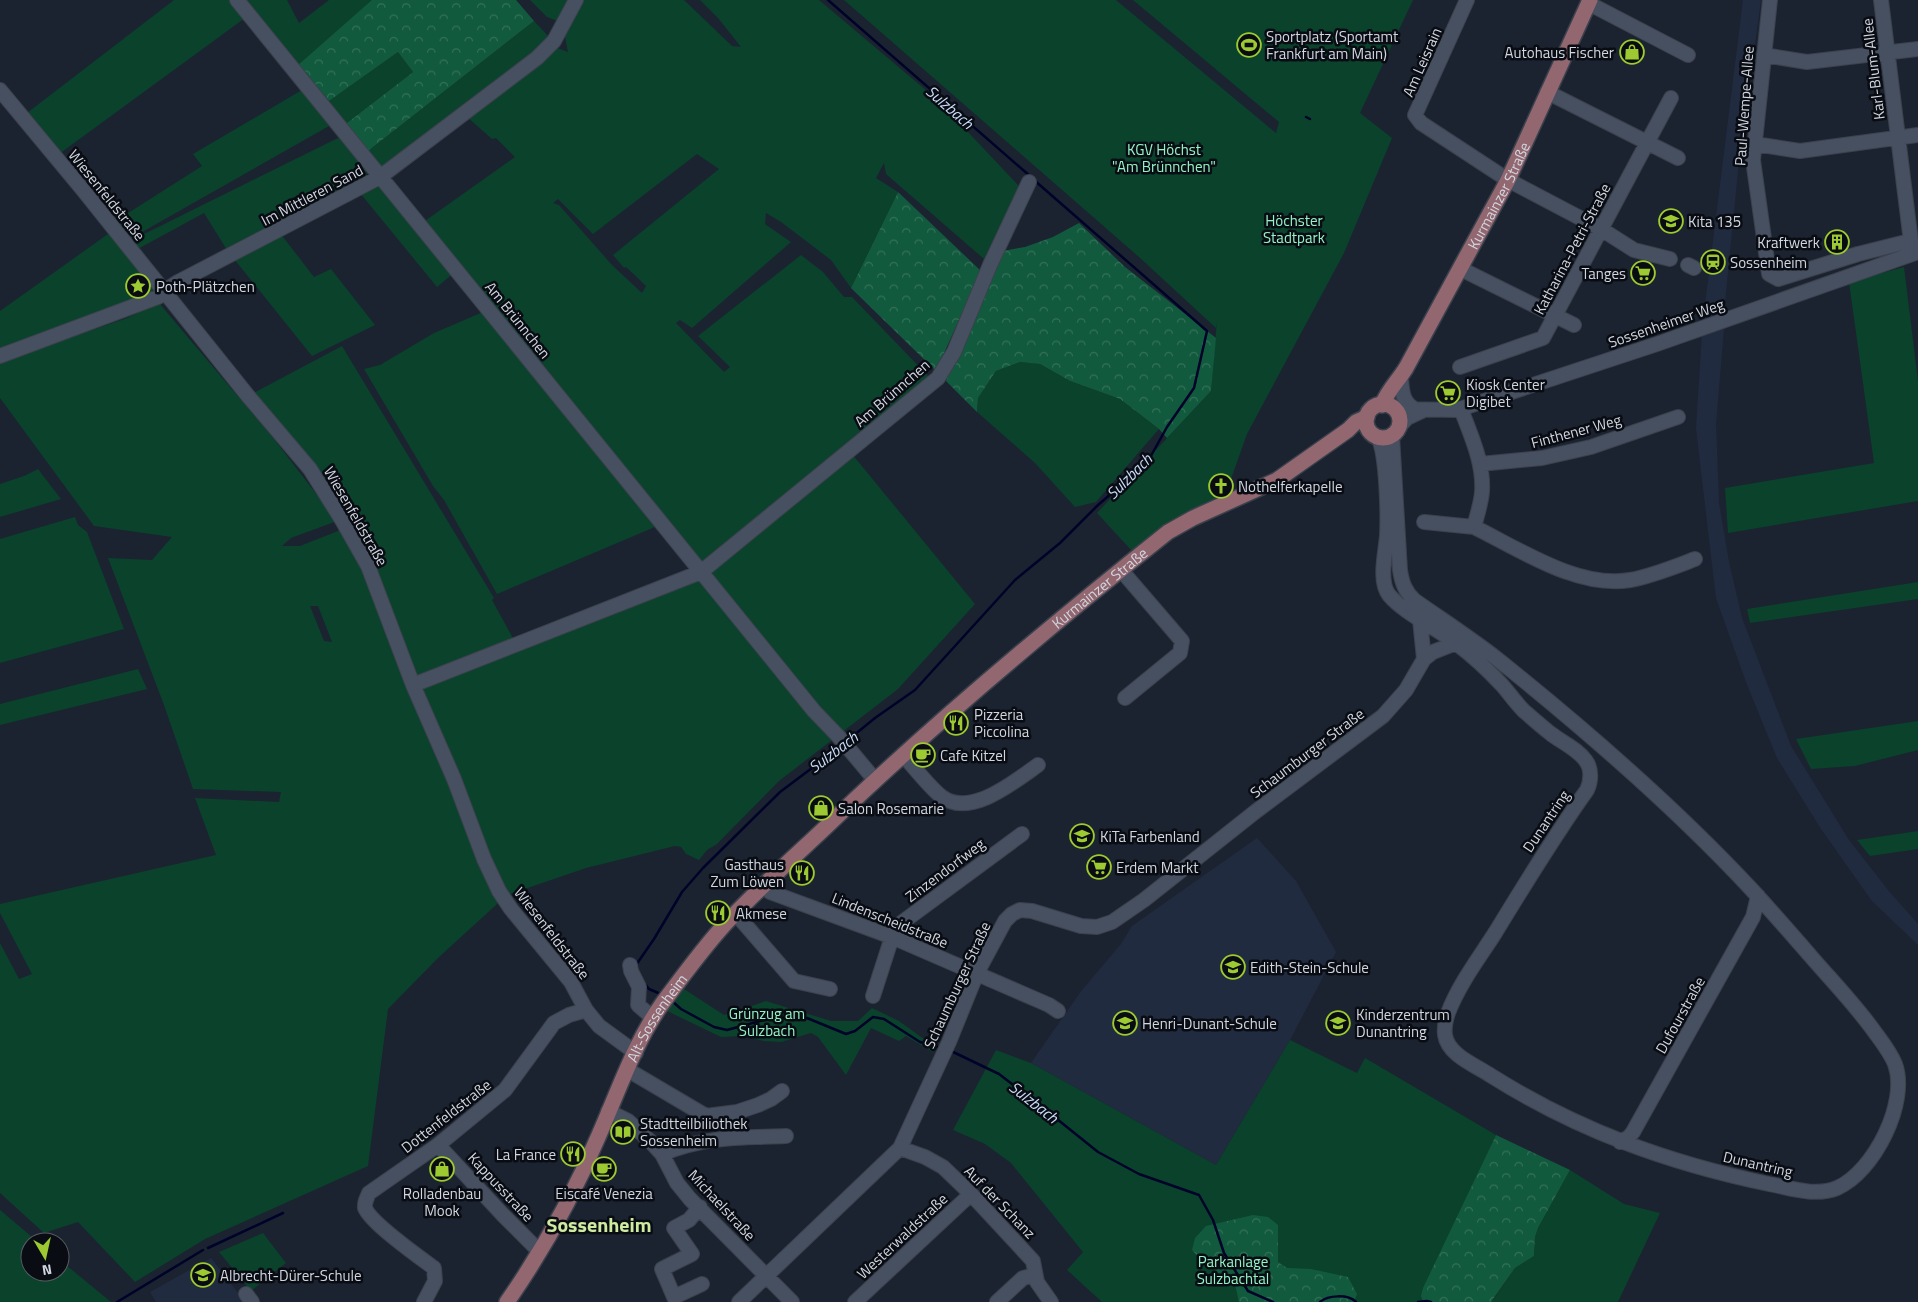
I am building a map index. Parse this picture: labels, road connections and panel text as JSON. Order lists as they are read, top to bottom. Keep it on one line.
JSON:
{"streets":{"main road":["Kurmainzer Straße","Alt-Sossenheim"],"street":["Am Leisrain","Karl-Blum-Allee","Paul-Wempe-Allee","Wiesenfeldstraße","Im Mittleren Sand","Katharina-Petri-Straße","Am Brünnchen","Sossenheimer Weg","Finthener Weg","Schaumburger Straße","Dunantring","Zinzendorfweg","Lindenscheidstraße","Dufourstraße","Dottenfeldstraße","Kappusstraße","Auf der Schanz","Michaelstraße","Westerwaldstraße"]},"crossings":[["Am Leisrain","Kurmainzer Straße"],["Karl-Blum-Allee","Sossenheimer Weg"],["Wiesenfeldstraße","Im Mittleren Sand"],["Wiesenfeldstraße","Am Brünnchen"],["Wiesenfeldstraße","Alt-Sossenheim"],["Wiesenfeldstraße","Dottenfeldstraße"],["Im Mittleren Sand","Am Brünnchen"],["Kurmainzer Straße","Am Brünnchen"],["Kurmainzer Straße","Sossenheimer Weg"],["Kurmainzer Straße","Dunantring"],["Kurmainzer Straße","Alt-Sossenheim"],["Am Brünnchen","Alt-Sossenheim"],["Schaumburger Straße","Lindenscheidstraße"],["Schaumburger Straße","Auf der Schanz"],["Schaumburger Straße","Michaelstraße"],["Dunantring","Dufourstraße"],["Zinzendorfweg","Lindenscheidstraße"],["Lindenscheidstraße","Alt-Sossenheim"],["Alt-Sossenheim","Kappusstraße"],["Alt-Sossenheim","Michaelstraße"],["Dottenfeldstraße","Kappusstraße"],["Auf der Schanz","Westerwaldstraße"]],"districts":["Sossenheim"],"water":["Sulzbach"],"parks":["KGV Höchst \"Am Brünnchen\"","Höchster Stadtpark","Grünzug am Sulzbach","Parkanlage Sulzbachtal"],"places":{"sports":["Sportplatz (Sportamt Frankfurt am Main)"],"shop":["Autohaus Fischer","Salon Rosemarie","Rolladenbau Mook"],"school or university":["Kita 135","KiTa Farbenland","Edith-Stein-Schule","Henri-Dunant-Schule","Kinderzentrum Dunantring","Albrecht-Dürer-Schule"],"building":["Kraftwerk"],"station":["Sossenheim"],"supermarket":["Tanges","Kiosk Center Digibet","Erdem Markt"],"place":["Poth-Plätzchen"],"church":["Nothelferkapelle"],"restaurant":["Pizzeria Piccolina","Gasthaus Zum Löwen","Akmese","La France"],"cafe":["Cafe Kitzel","Eiscafé Venezia"],"library":["Stadtteilbiliothek Sossenheim"]},"north":"bottom"}
